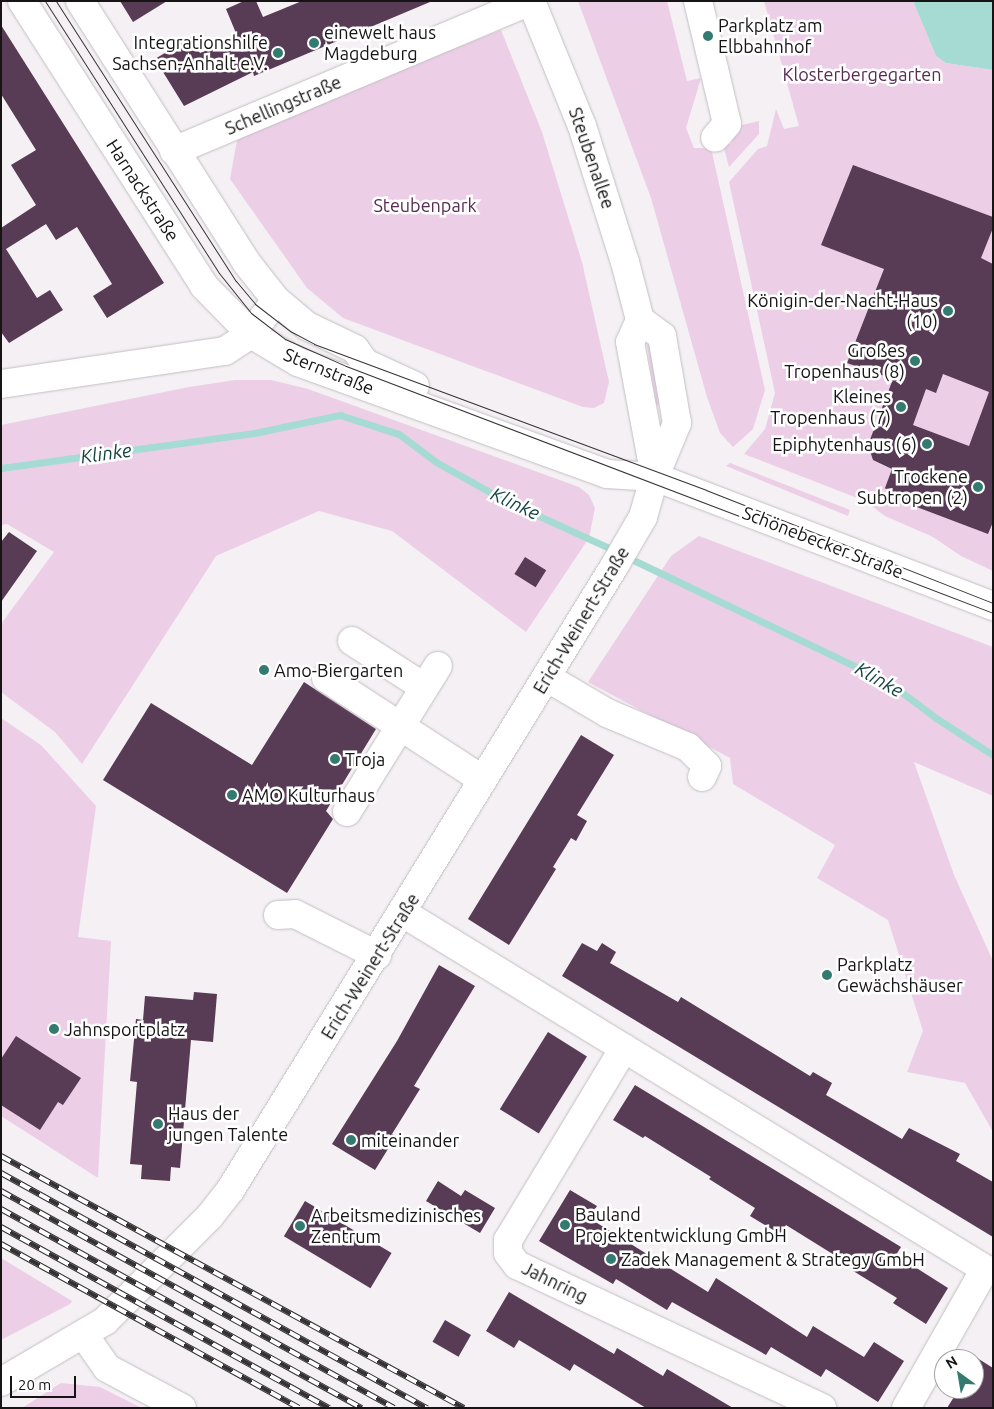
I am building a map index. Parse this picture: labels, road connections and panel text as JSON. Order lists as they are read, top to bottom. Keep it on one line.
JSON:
{"streets":{"street":["Schellingstraße","Steubenallee","Harnackstraße","Sternstraße","Schönebecker Straße","Erich-Weinert-Straße","Jahnring"]},"crossings":[["Schellingstraße","Steubenallee"],["Harnackstraße","Sternstraße"],["Sternstraße","Schönebecker Straße"],["Sternstraße","Erich-Weinert-Straße"],["Schönebecker Straße","Erich-Weinert-Straße"]],"water":["Klinke"],"parks":["Klosterbergegarten","Steubenpark"],"places":["Parkplatz am Elbbahnhof","einewelt haus Magdeburg","Integrationshilfe Sachsen-Anhalt e.V.","Königin-der-Nacht-Haus (10)","Großes Tropenhaus (8)","Kleines Tropenhaus (7)","Epiphytenhaus (6)","Trockene Subtropen (2)","Amo-Biergarten","Troja","AMO Kulturhaus","Parkplatz Gewächshäuser","Jahnsportplatz","Haus der jungen Talente","miteinander","Bauland Projektentwicklung GmbH","Arbeitsmedizinisches Zentrum","Zadek Management & Strategy GmbH"],"scale_bar":"20 m","north":"top left"}
